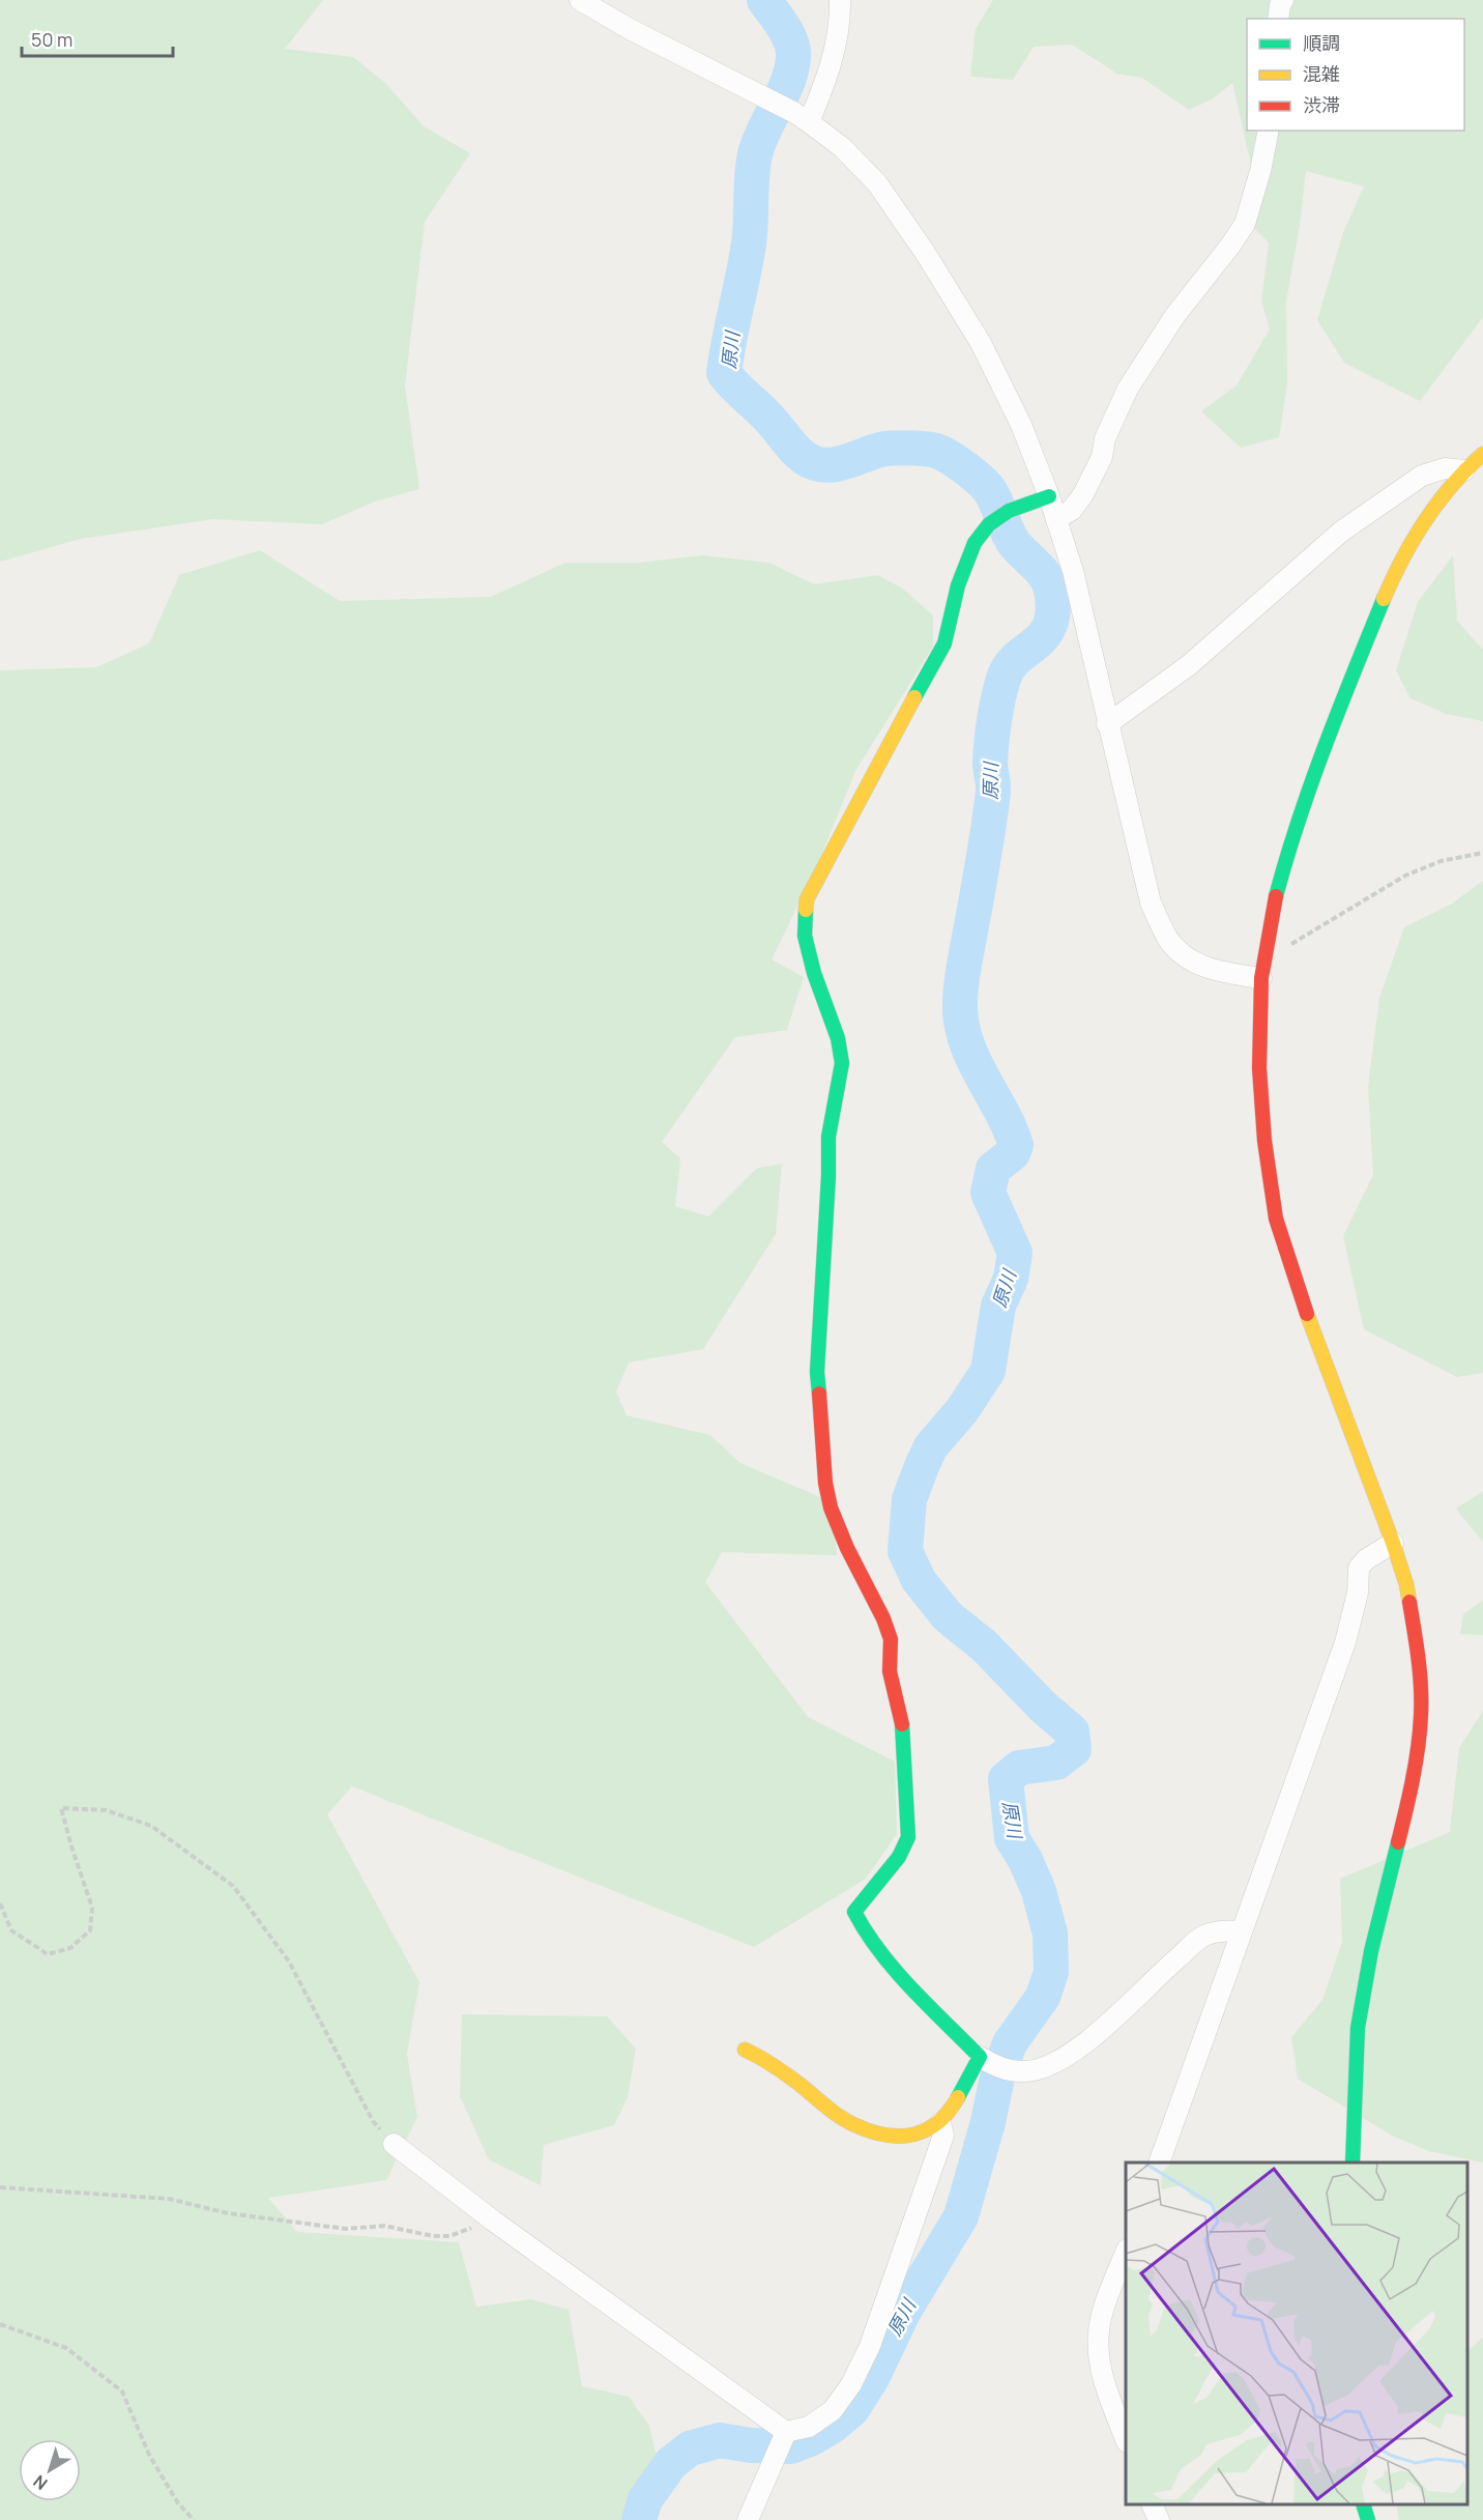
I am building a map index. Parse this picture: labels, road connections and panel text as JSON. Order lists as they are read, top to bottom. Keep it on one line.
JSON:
{"water":["原川"],"legend":["順調","混雑","渋滞"],"scale_bar":"50 m","north":"bottom left"}
